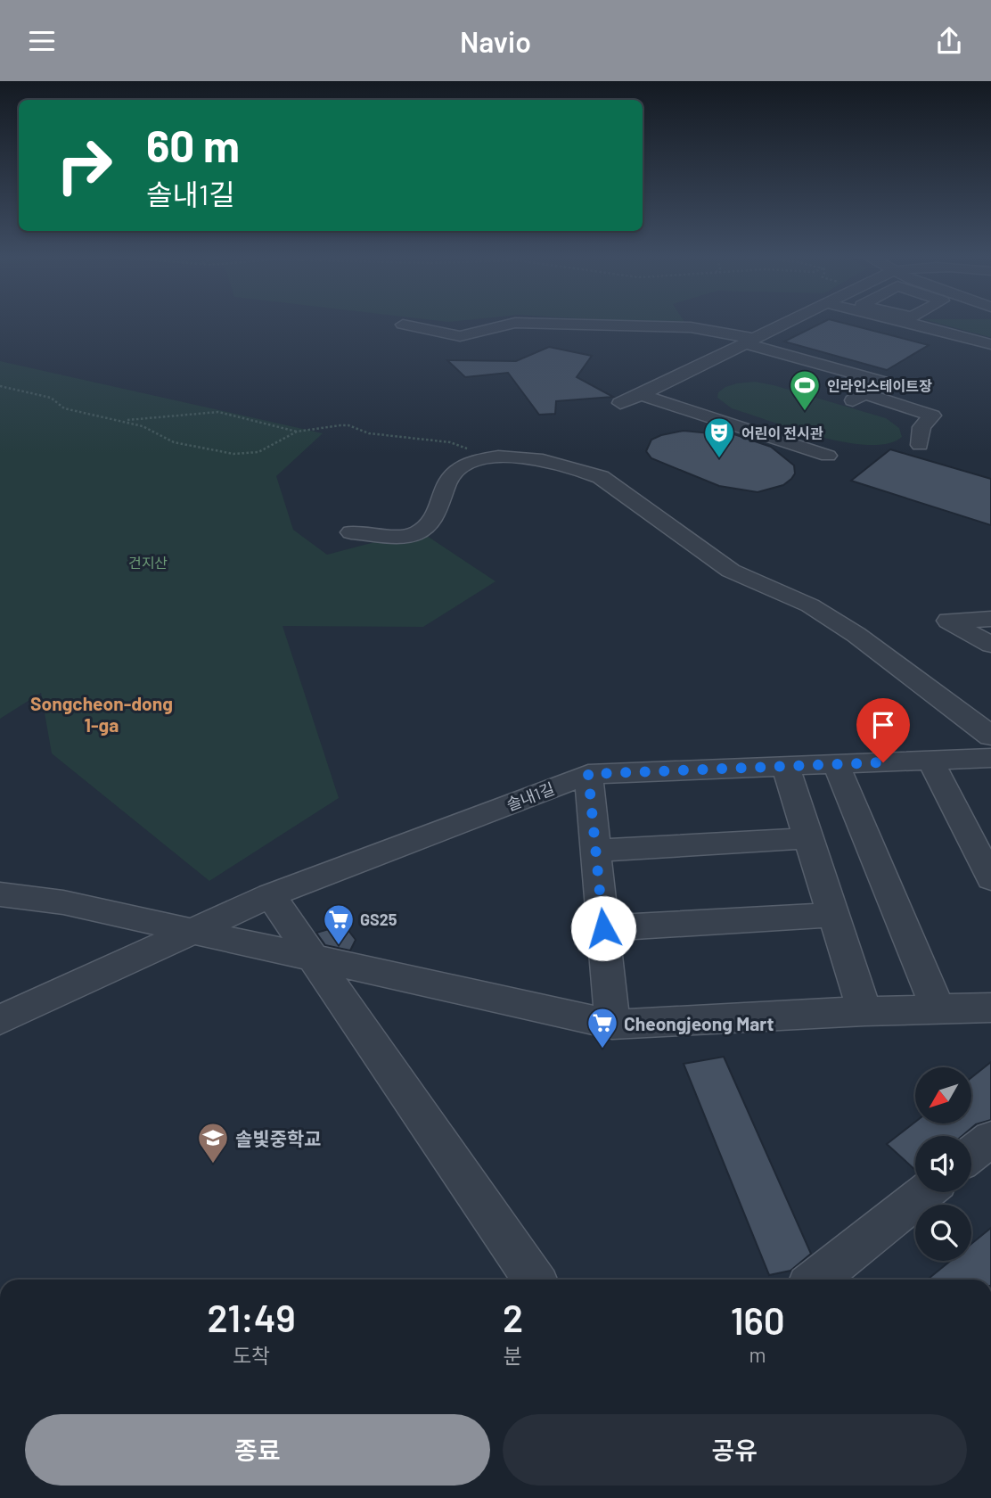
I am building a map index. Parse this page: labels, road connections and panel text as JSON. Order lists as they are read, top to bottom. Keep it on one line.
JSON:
{"streets":{"street":["솔내1길"]},"districts":["Songcheon-dong 1-ga"],"parks":["건지산"],"places":{"sports":["인라인스테이트장"],"theatre":["어린이 전시관"],"supermarket":["GS25","Cheongjeong Mart"],"school or university":["솔빛중학교"]},"north":"bottom left","page":{"header":"Navio","turn":["60 m","솔내1길"],"eta":["21:49","도착","2","분","160","m"],"buttons":["종료","공유"]}}
